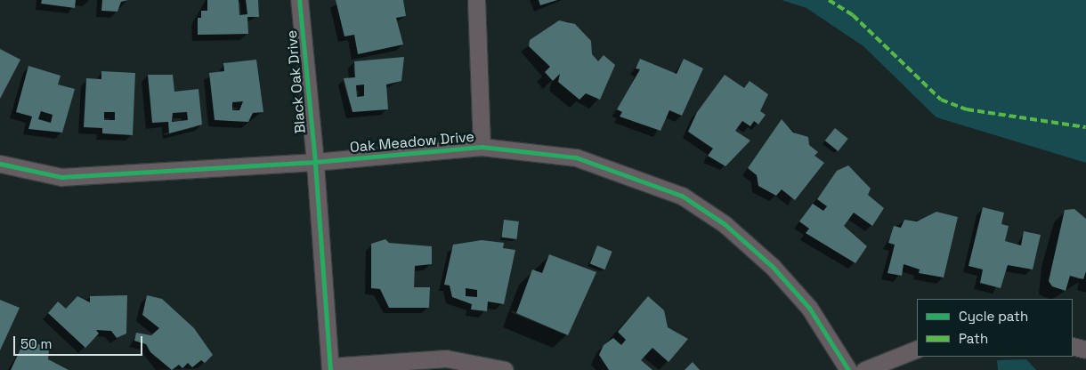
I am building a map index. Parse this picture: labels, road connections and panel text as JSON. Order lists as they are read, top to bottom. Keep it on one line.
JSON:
{"streets":{"street":["Black Oak Drive","Oak Meadow Drive"]},"crossings":[["Black Oak Drive","Oak Meadow Drive"]],"legend":["Cycle path","Path"],"scale_bar":"50 m"}
